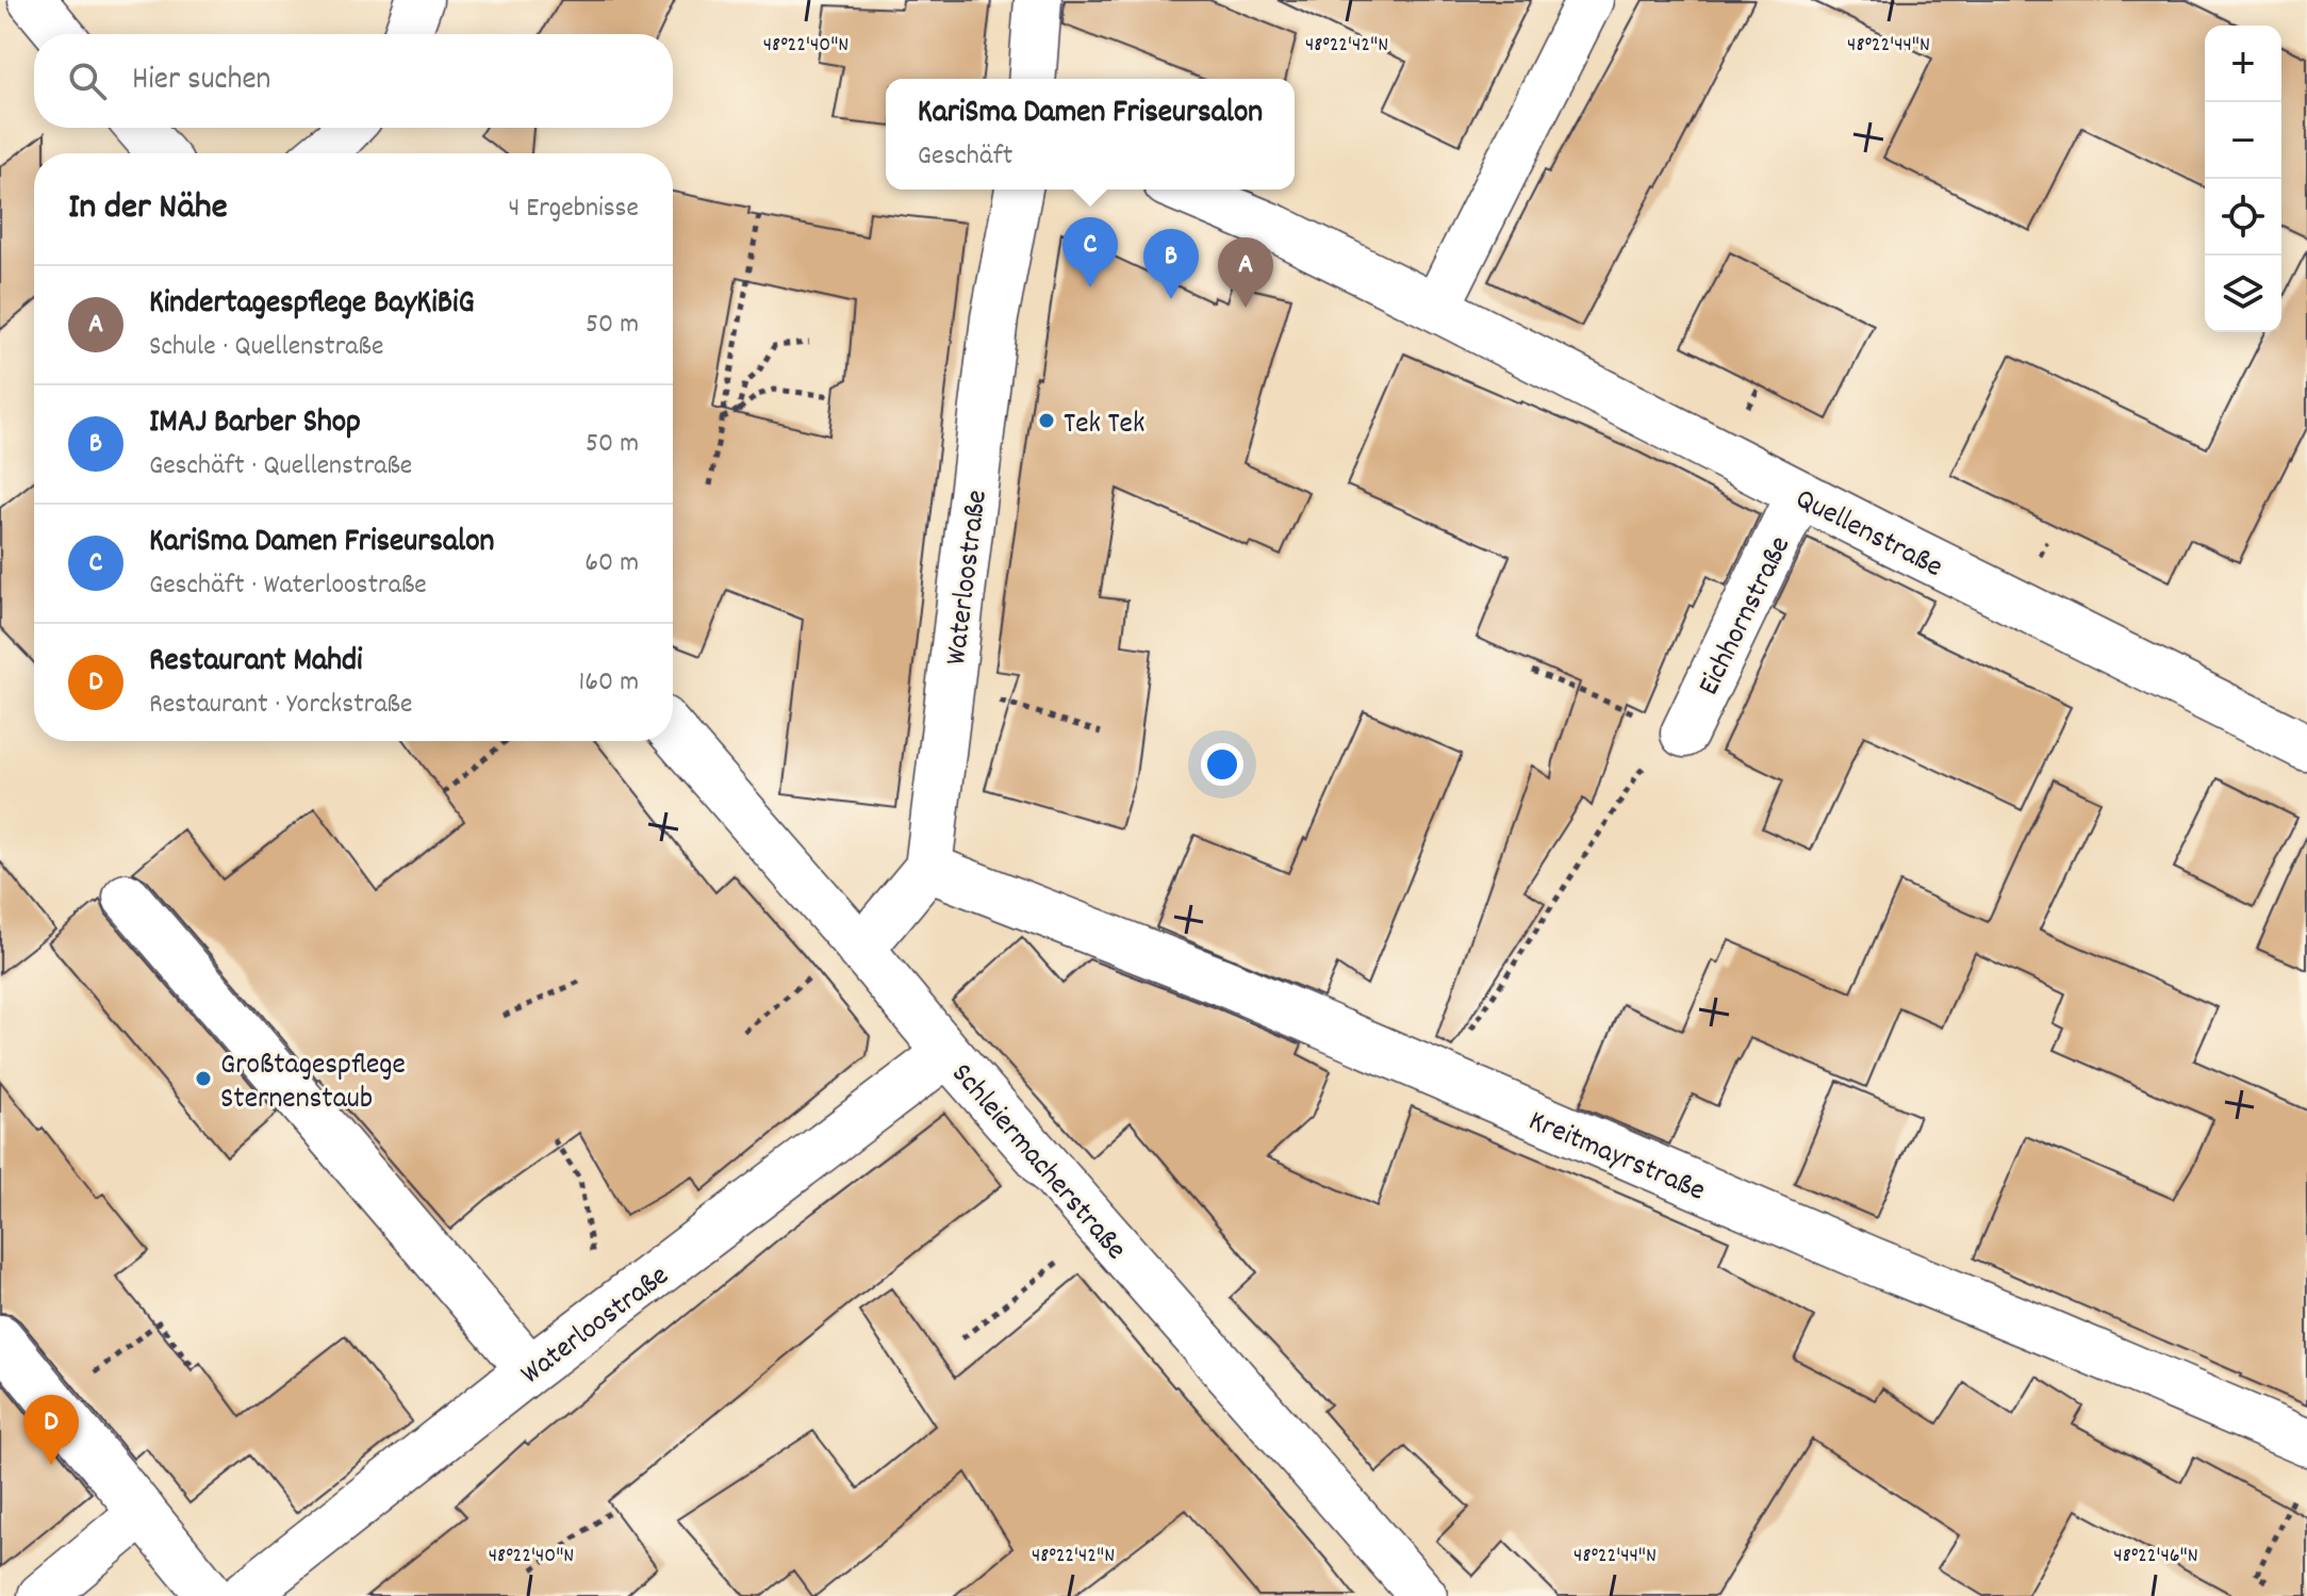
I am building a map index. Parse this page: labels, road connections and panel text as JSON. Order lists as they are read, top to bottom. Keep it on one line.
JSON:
{"streets":{"street":["Quellenstraße","Waterloostraße","Eichhornstraße","Kreitmayrstraße","Schleiermacherstraße"]},"crossings":[["Quellenstraße","Eichhornstraße"],["Waterloostraße","Kreitmayrstraße"],["Waterloostraße","Schleiermacherstraße"]],"places":["Tek Tek","Großtagespflege Sternenstaub"],"page":{"map_buttons":["+","−"],"search":"Hier suchen","popup":["KariSma Damen Friseursalon","Geschäft"],"heading":["In der Nähe","4 Ergebnisse"],"pins":["C","B","A","D"],"list":[{"mark":"A","name":"Kindertagespflege BayKiBiG","note":"Schule · Quellenstraße","value":"50 m"},{"mark":"B","name":"IMAJ Barber Shop","note":"Geschäft · Quellenstraße","value":"50 m"},{"mark":"C","name":"KariSma Damen Friseursalon","note":"Geschäft · Waterloostraße","value":"60 m"},{"mark":"D","name":"Restaurant Mahdi","note":"Restaurant · Yorckstraße","value":"160 m"}]},"coordinates":["48°22'40\"N","48°22'42\"N","48°22'44\"N","48°22'46\"N"]}
